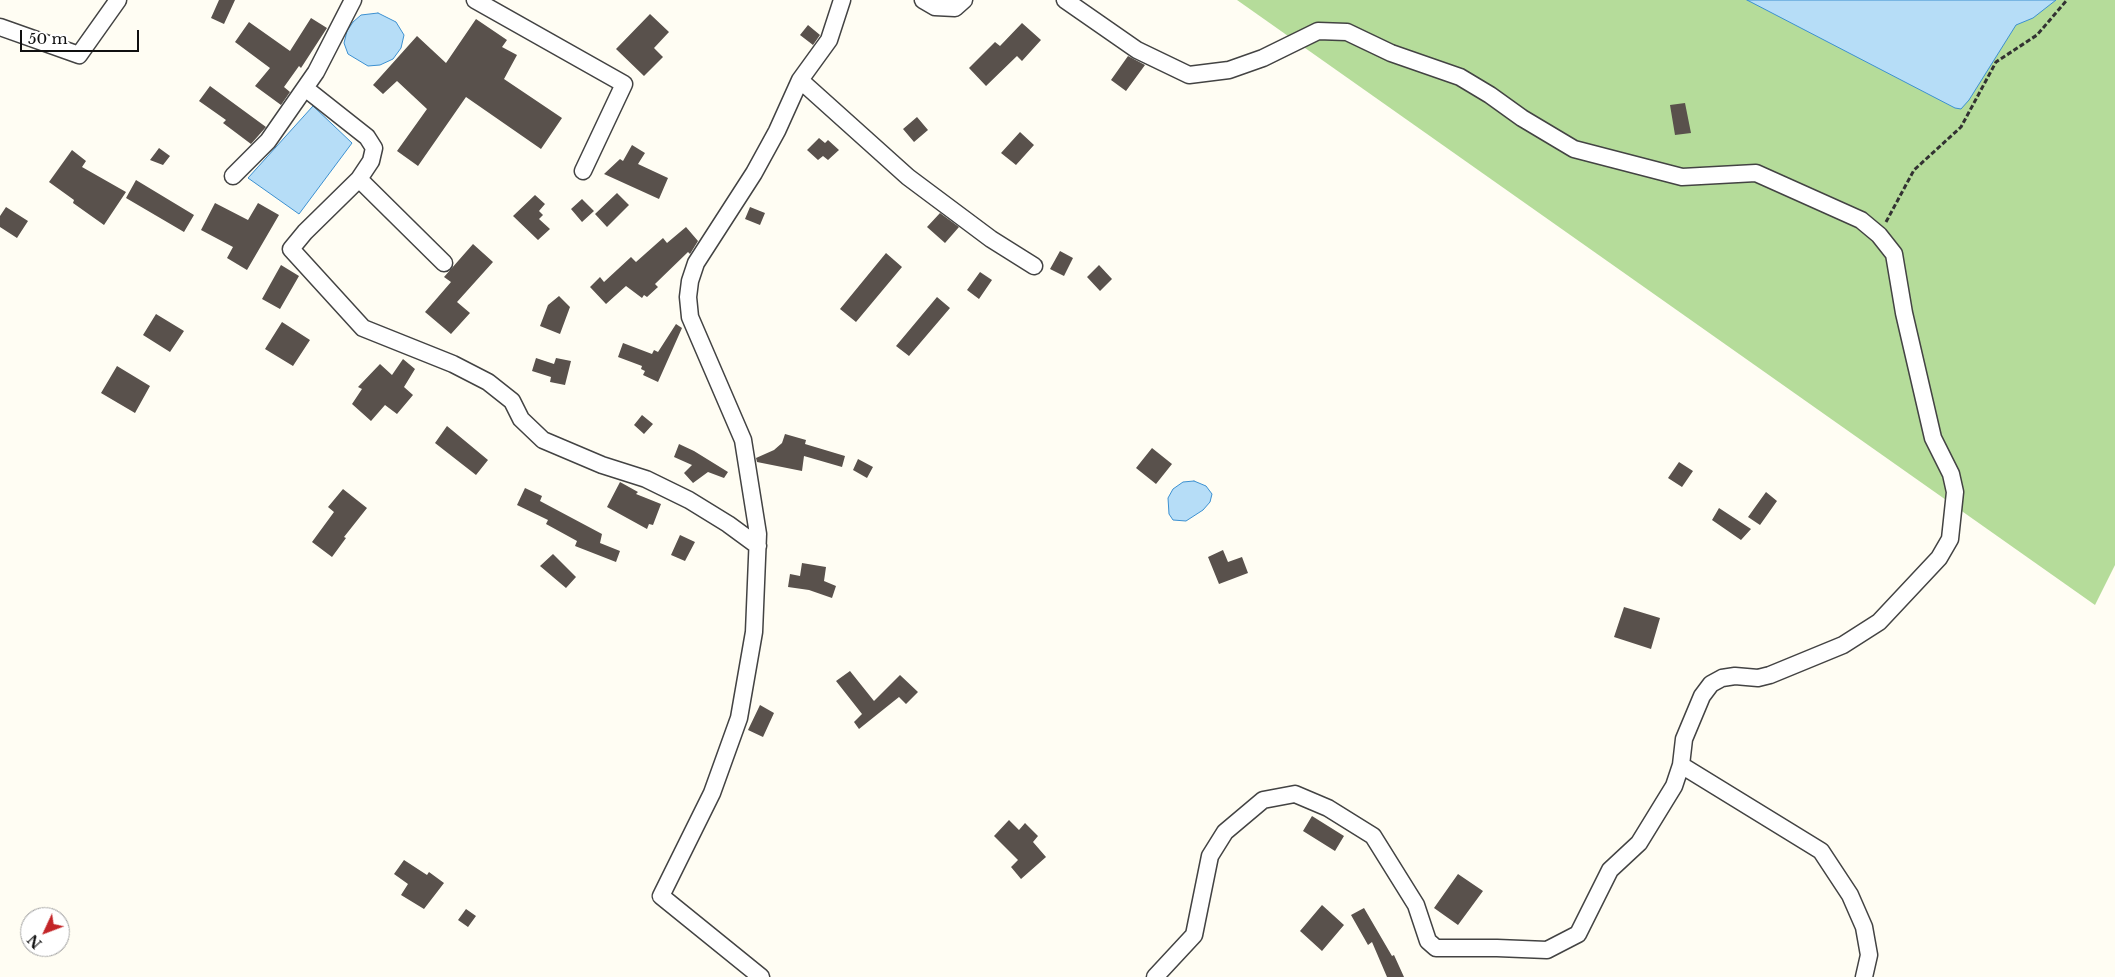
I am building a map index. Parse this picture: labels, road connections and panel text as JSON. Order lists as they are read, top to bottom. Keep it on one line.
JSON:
{"scale_bar":"50 m","north":"bottom left"}
